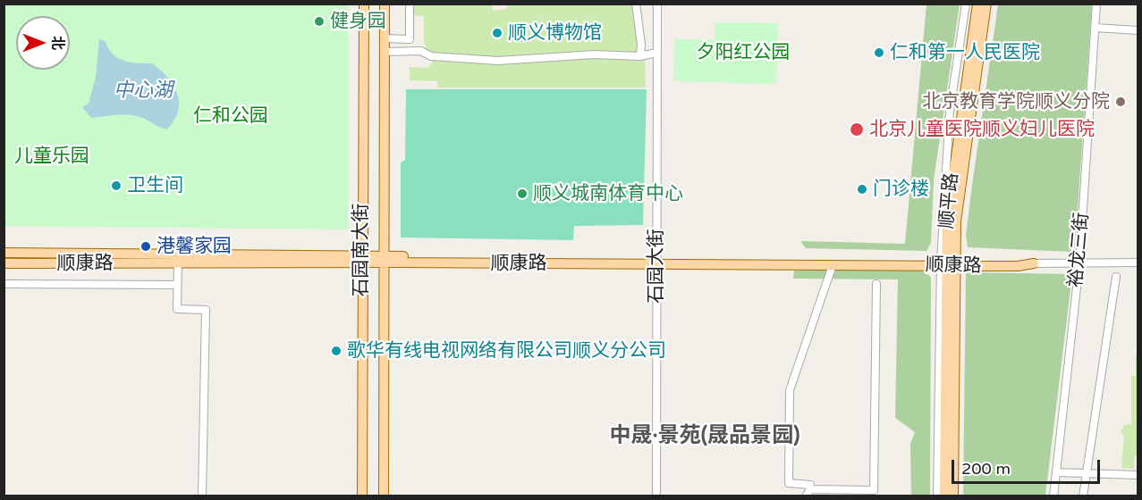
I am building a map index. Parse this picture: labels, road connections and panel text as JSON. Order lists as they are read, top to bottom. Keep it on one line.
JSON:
{"streets":{"main road":["顺平路","石园南大街","顺康路"],"street":["裕龙三街","石园大街"]},"crossings":[["顺平路","顺康路"],["石园南大街","顺康路"],["裕龙三街","顺康路"],["顺康路","石园大街"]],"districts":["中晟·景苑(晟品景园)"],"water":["中心湖"],"parks":["夕阳红公园","仁和公园","儿童乐园"],"places":["健身园","顺义博物馆","仁和第一人民医院","北京教育学院顺义分院","北京儿童医院顺义妇儿医院","卫生间","门诊楼","顺义城南体育中心","港馨家园","歌华有线电视网络有限公司顺义分公司"],"scale_bar":"200 m","north":"right"}
